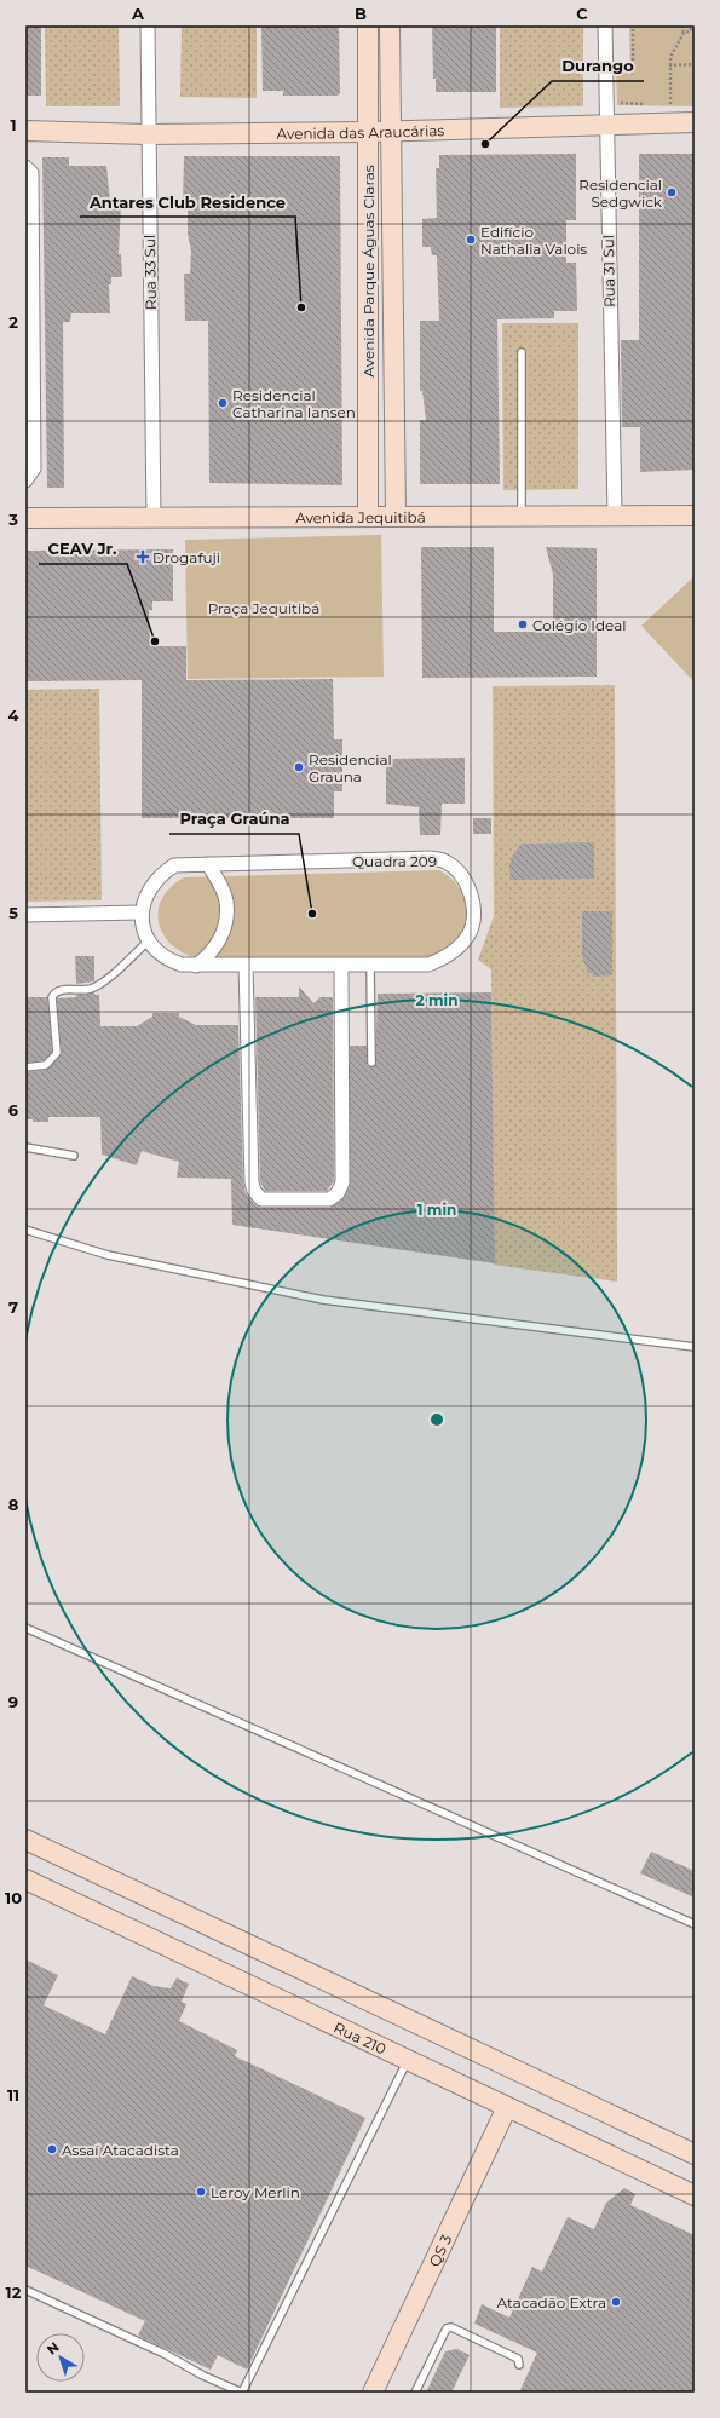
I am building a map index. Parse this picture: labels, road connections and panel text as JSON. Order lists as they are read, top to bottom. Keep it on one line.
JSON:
{"streets":{"main road":["Avenida das Araucárias","Avenida Parque Águas Claras","Avenida Jequitibá","Rua 210","QS 3"],"street":["Rua 31 Sul","Rua 33 Sul","Quadra 209"]},"crossings":[["Avenida das Araucárias","Avenida Parque Águas Claras"],["Avenida das Araucárias","Rua 31 Sul"],["Avenida das Araucárias","Rua 33 Sul"],["Avenida Parque Águas Claras","Avenida Jequitibá"],["Rua 31 Sul","Avenida Jequitibá"],["Rua 33 Sul","Avenida Jequitibá"],["Rua 210","QS 3"]],"parks":["Praça Jequitibá"],"places":{"other":["Durango","Residencial Sedgwick","Edifício Nathalia Valois","Antares Club Residence","Residencial Catharina Iansen","Colégio Ideal","CEAV Jr.","Residencial Grauna","Praça Graúna","Assaí Atacadista","Leroy Merlin","Atacadão Extra"],"health":["Drogafuji"]},"north":"top left","grid":{"columns":["A","B","C"],"rows":["1","2","3","4","5","6","7","8","9","10","11","12"]},"rings":["2 min","1 min"]}
